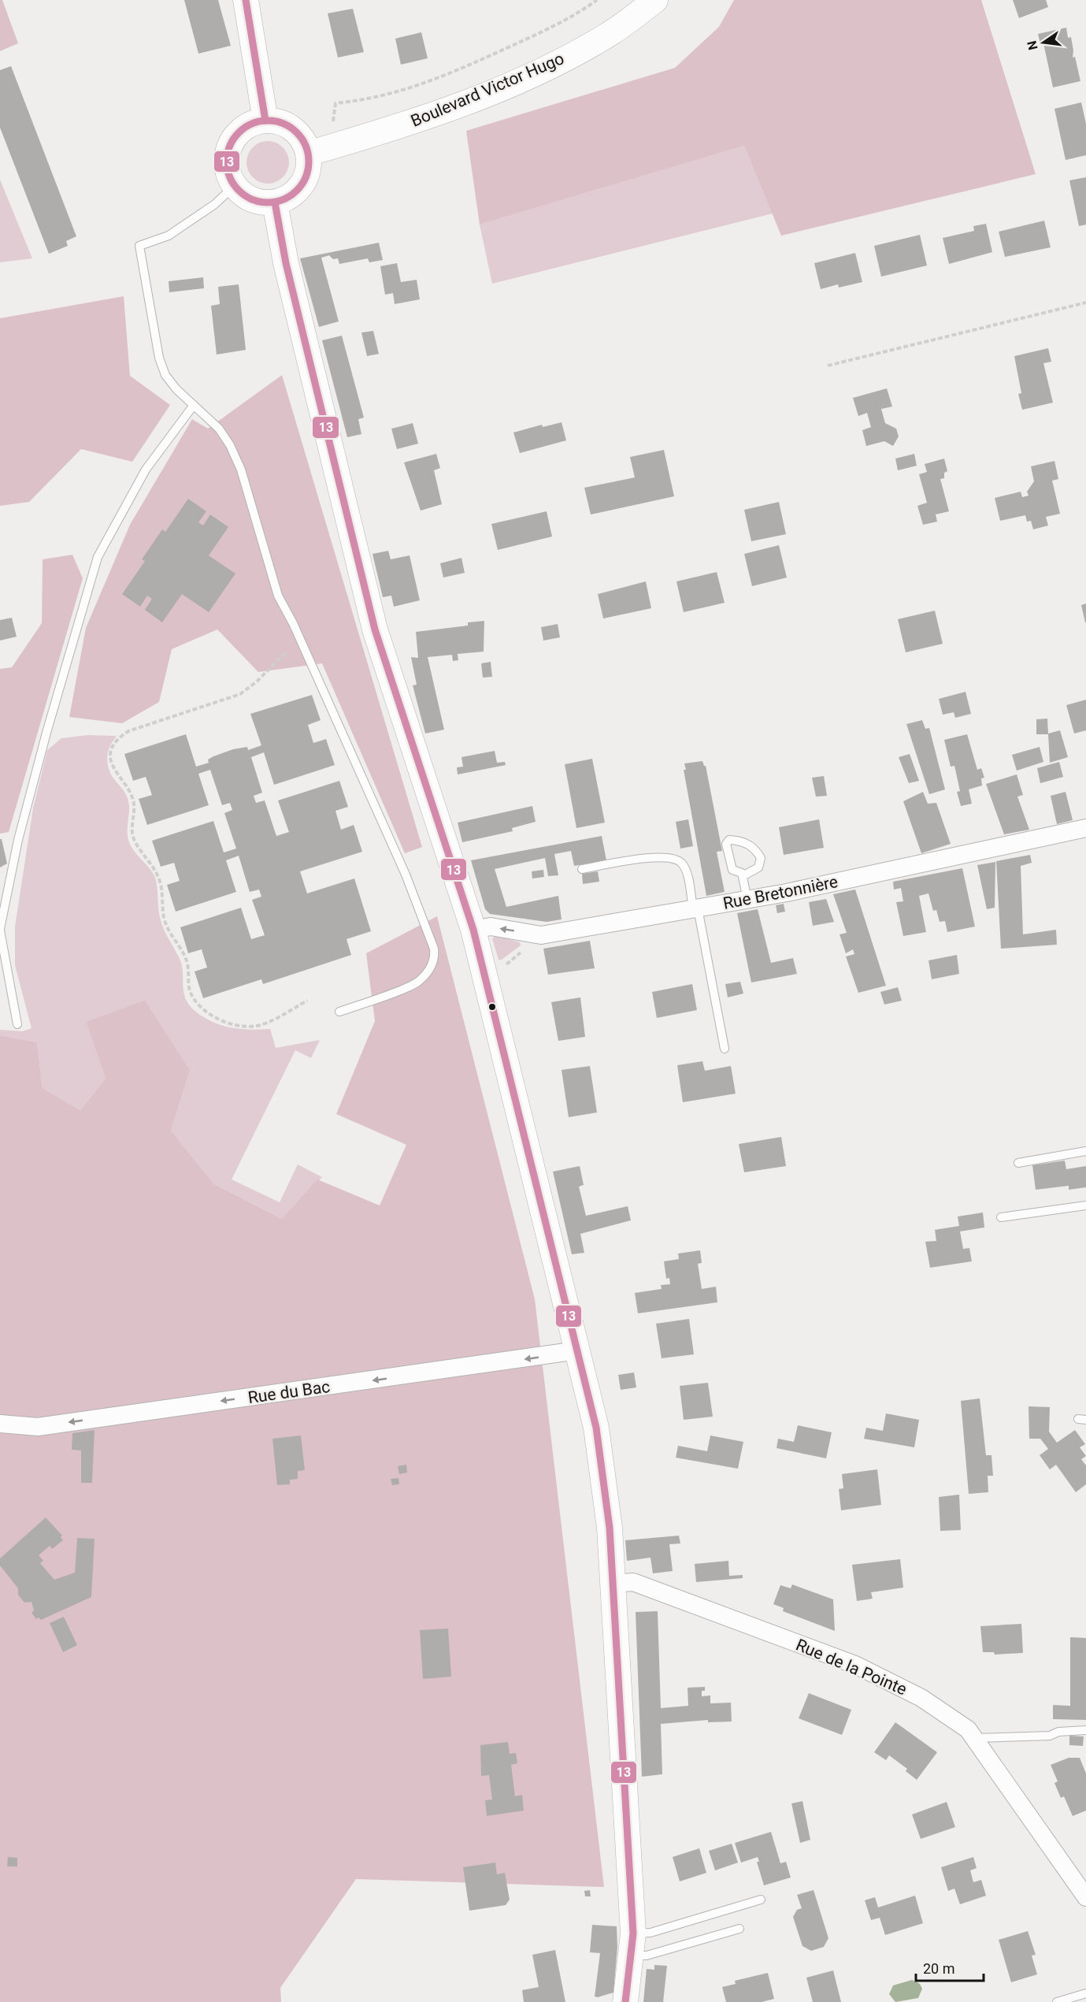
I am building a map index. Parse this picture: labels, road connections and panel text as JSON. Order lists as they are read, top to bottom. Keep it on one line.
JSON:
{"streets":{"main road":["Boulevard Victor Hugo"],"street":["Rue Bretonnière","Rue du Bac","Rue de la Pointe"]},"one_way":["Rue du Bac"],"lines":["transit line 13"],"scale_bar":"20 m","north":"left"}
